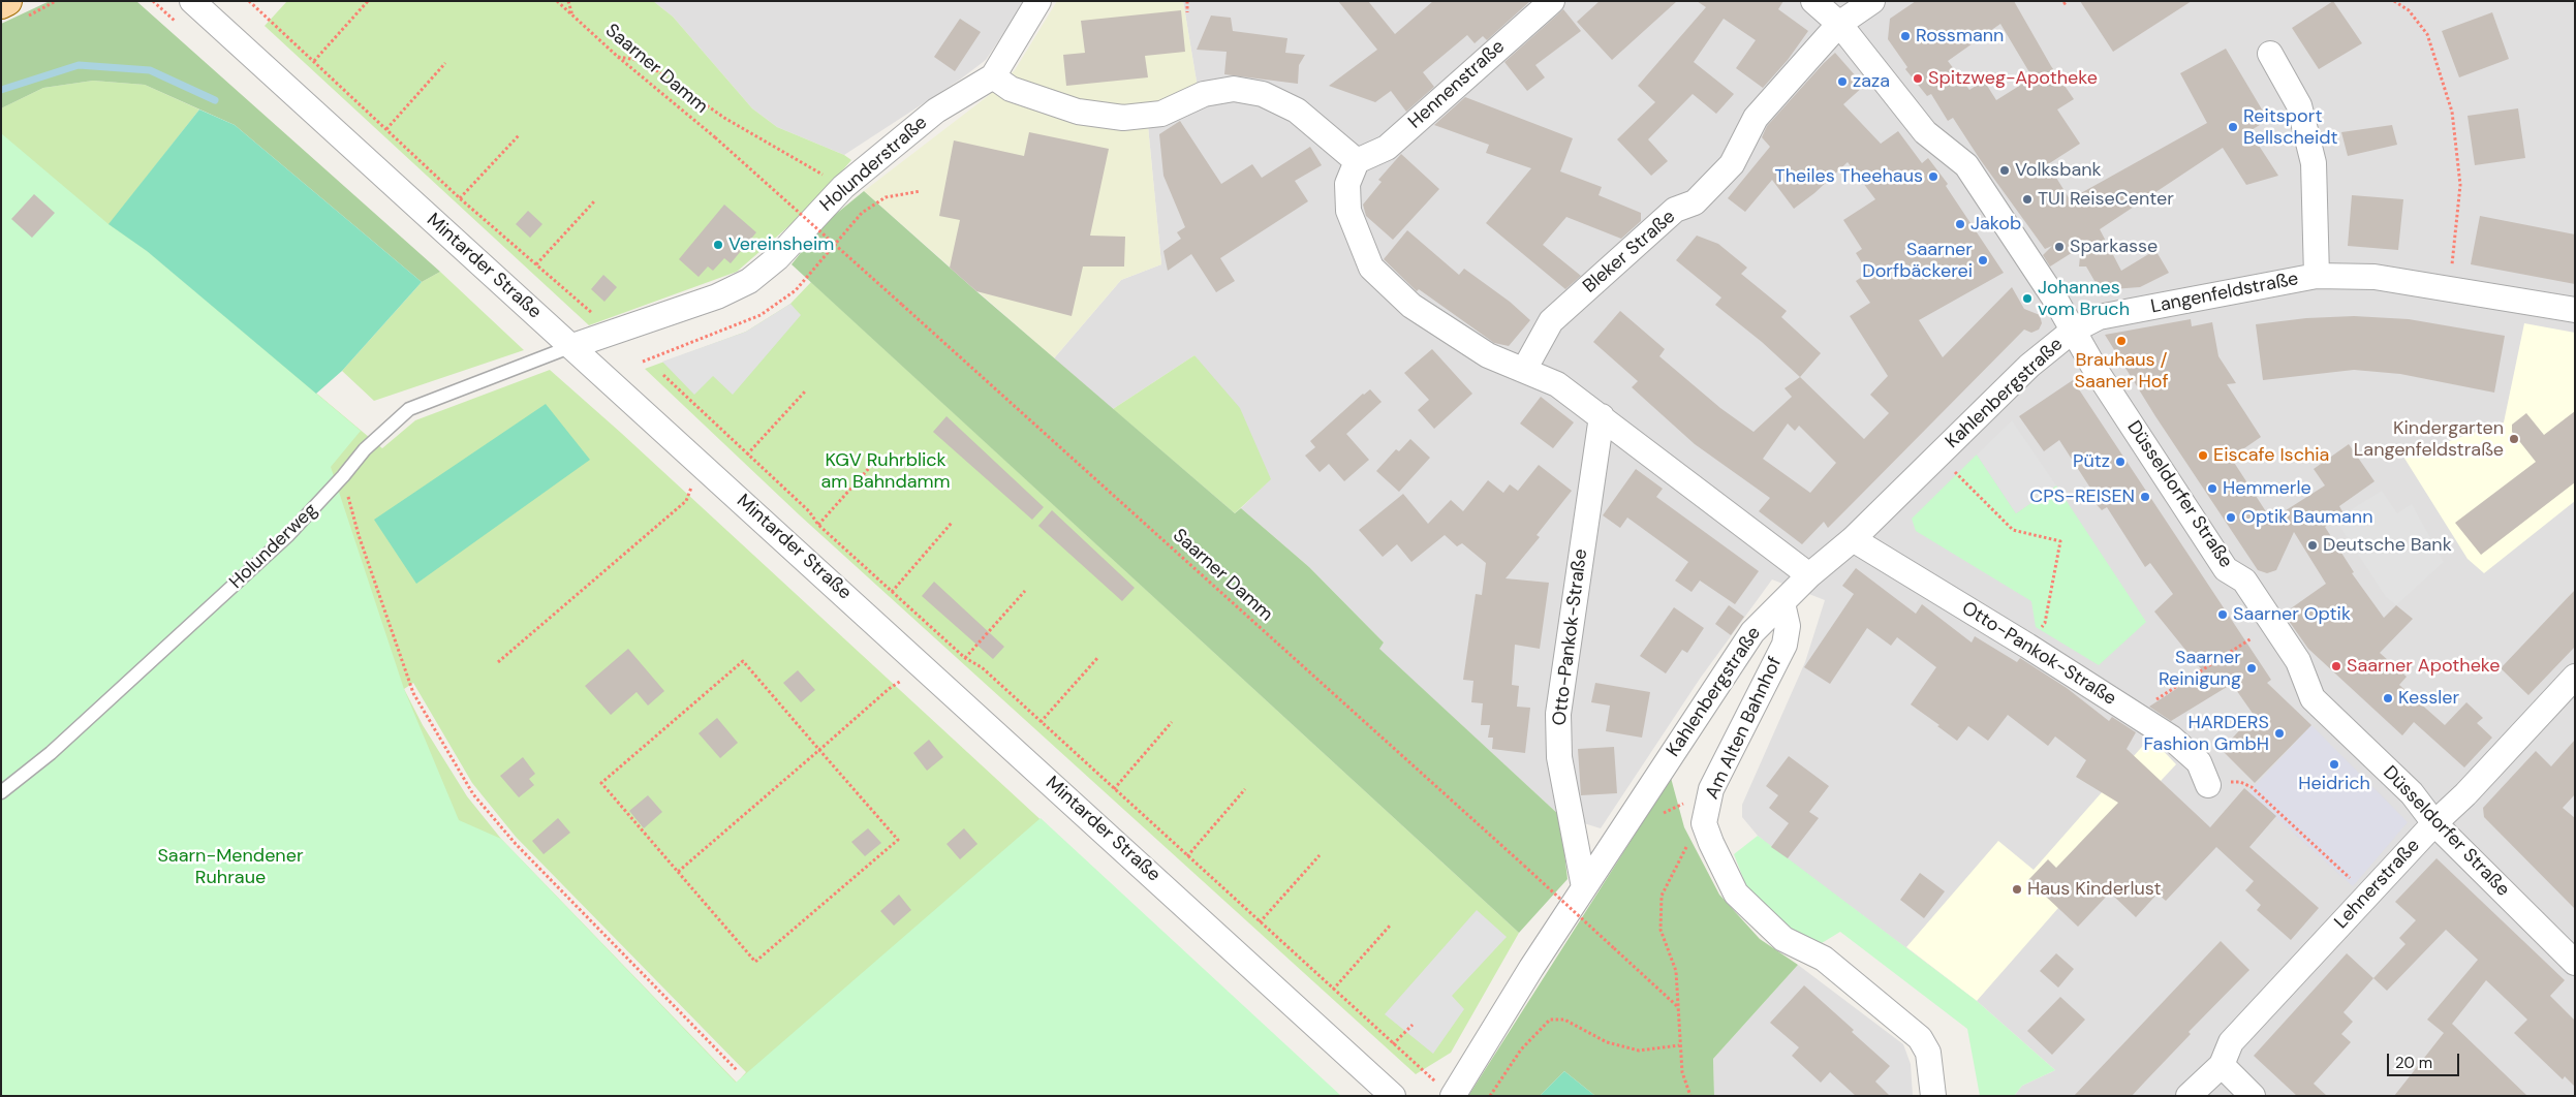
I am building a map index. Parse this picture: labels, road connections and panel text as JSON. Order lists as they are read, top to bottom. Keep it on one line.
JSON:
{"streets":{"street":["Hennenstraße","Holunderstraße","Bleker Straße","Mintarder Straße","Langenfeldstraße","Kahlenbergstraße","Düsseldorfer Straße","Otto-Pankok-Straße","Am Alten Bahnhof","Lehnerstraße"],"lane":["Holunderweg"],"path":["Saarner Damm"]},"crossings":[["Holunderstraße","Mintarder Straße"],["Holunderstraße","Holunderweg"],["Bleker Straße","Düsseldorfer Straße"],["Mintarder Straße","Holunderweg"],["Langenfeldstraße","Kahlenbergstraße"],["Langenfeldstraße","Düsseldorfer Straße"],["Kahlenbergstraße","Düsseldorfer Straße"],["Kahlenbergstraße","Otto-Pankok-Straße"],["Kahlenbergstraße","Am Alten Bahnhof"],["Düsseldorfer Straße","Lehnerstraße"]],"parks":["KGV Ruhrblick am Bahndamm","Saarn-Mendener Ruhraue"],"places":["Rossmann","Spitzweg-Apotheke","zaza","Reitsport Bellscheidt","Volksbank","Theiles Theehaus","TUI ReiseCenter","Jakob","Vereinsheim","Sparkasse","Saarner Dorfbäckerei","Johannes vom Bruch","Brauhaus / Saaner Hof","Kindergarten Langenfeldstraße","Eiscafe Ischia","Pütz","Hemmerle","CPS-REISEN","Optik Baumann","Deutsche Bank","Saarner Optik","Saarner Apotheke","Saarner Reinigung","Kessler","HARDERS Fashion GmbH","Heidrich","Haus Kinderlust"],"scale_bar":"20 m"}
